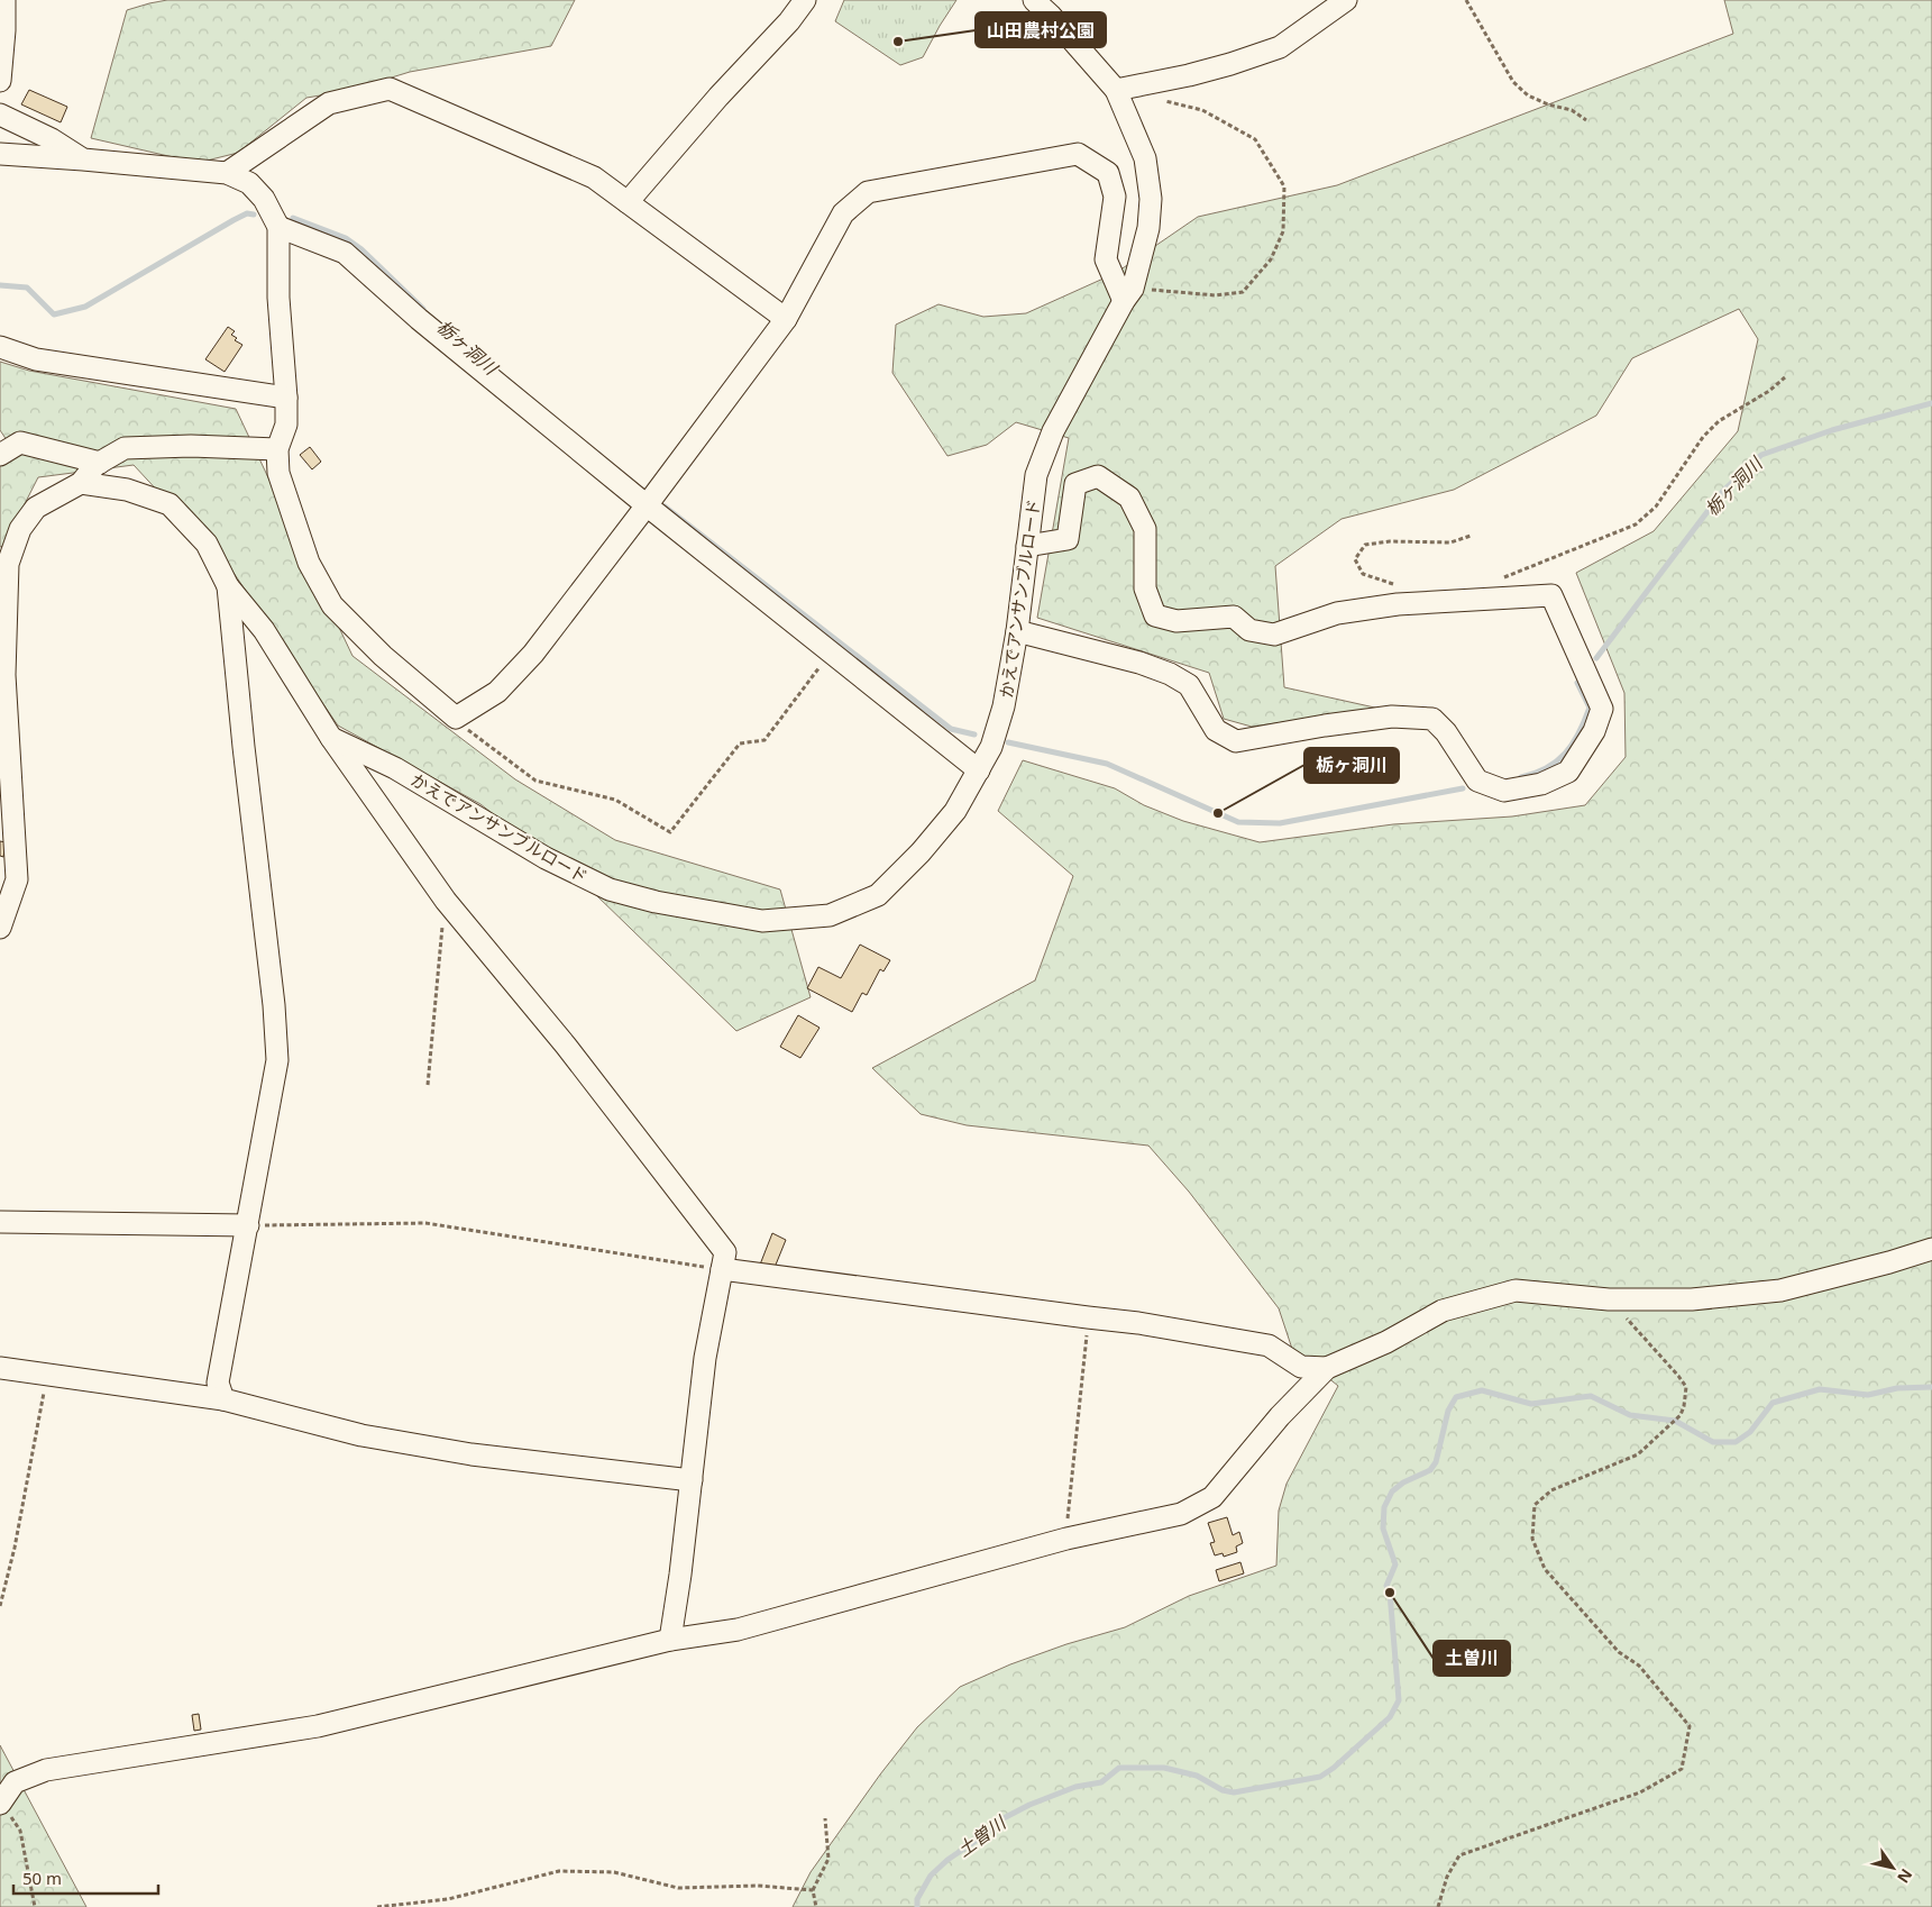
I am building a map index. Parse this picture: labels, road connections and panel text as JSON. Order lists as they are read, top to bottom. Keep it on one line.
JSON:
{"streets":{"street":["かえでアンサンブルロード"]},"water":["栃ヶ洞川","土曽川"],"places":["山田農村公園","栃ヶ洞川","土曽川"],"scale_bar":"50 m","north":"bottom right"}
